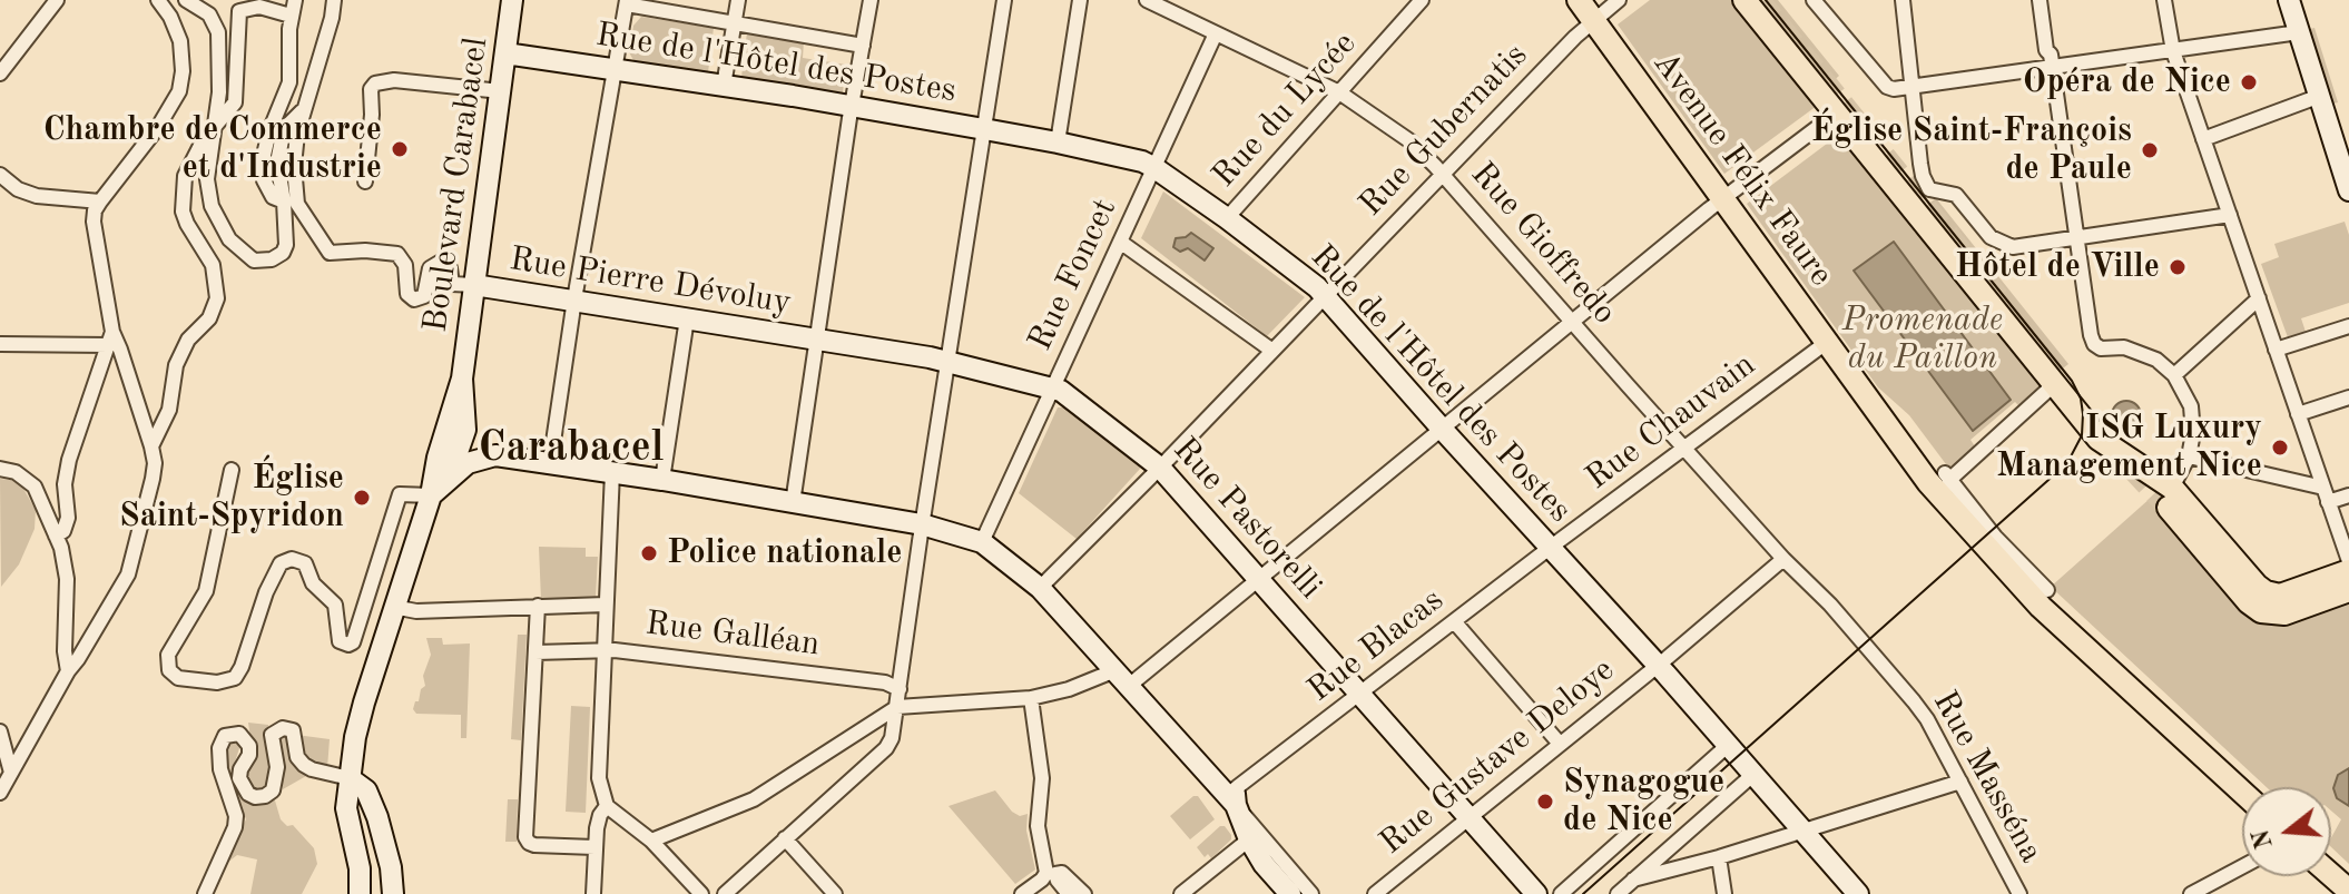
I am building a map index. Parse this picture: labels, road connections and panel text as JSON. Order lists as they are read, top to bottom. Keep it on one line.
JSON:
{"streets":{"main road":["Rue de l'Hôtel des Postes","Avenue Félix Faure","Boulevard Carabacel","Rue Pierre Dévoluy","Rue Pastorelli"],"street":["Rue du Lycée","Rue Gubernatis","Rue Gioffredo","Rue Foncet","Rue Chauvain","Rue Galléan","Rue Blacas","Rue Gustave Deloye","Rue Masséna"]},"crossings":[["Rue de l'Hôtel des Postes","Rue du Lycée"],["Rue de l'Hôtel des Postes","Rue Gubernatis"],["Rue de l'Hôtel des Postes","Boulevard Carabacel"],["Rue de l'Hôtel des Postes","Rue Foncet"],["Rue de l'Hôtel des Postes","Rue Chauvain"],["Rue de l'Hôtel des Postes","Rue Blacas"],["Rue de l'Hôtel des Postes","Rue Gustave Deloye"],["Rue du Lycée","Rue Gioffredo"],["Rue Gubernatis","Avenue Félix Faure"],["Rue Gubernatis","Rue Gioffredo"],["Rue Gubernatis","Rue Pastorelli"],["Avenue Félix Faure","Rue Chauvain"],["Boulevard Carabacel","Rue Pierre Dévoluy"],["Rue Gioffredo","Rue Foncet"],["Rue Gioffredo","Rue Chauvain"],["Rue Gioffredo","Rue Gustave Deloye"],["Rue Gioffredo","Rue Masséna"],["Rue Foncet","Rue Pastorelli"],["Rue Pierre Dévoluy","Rue Pastorelli"],["Rue Chauvain","Rue Blacas"],["Rue Pastorelli","Rue Blacas"],["Rue Pastorelli","Rue Gustave Deloye"]],"districts":["Carabacel"],"parks":["Promenade du Paillon"],"places":["Opéra de Nice","Chambre de Commerce et d'Industrie","Église Saint-François de Paule","Hôtel de Ville","ISG Luxury Management Nice","Église Saint-Spyridon","Police nationale","Synagogue de Nice"],"north":"left"}
